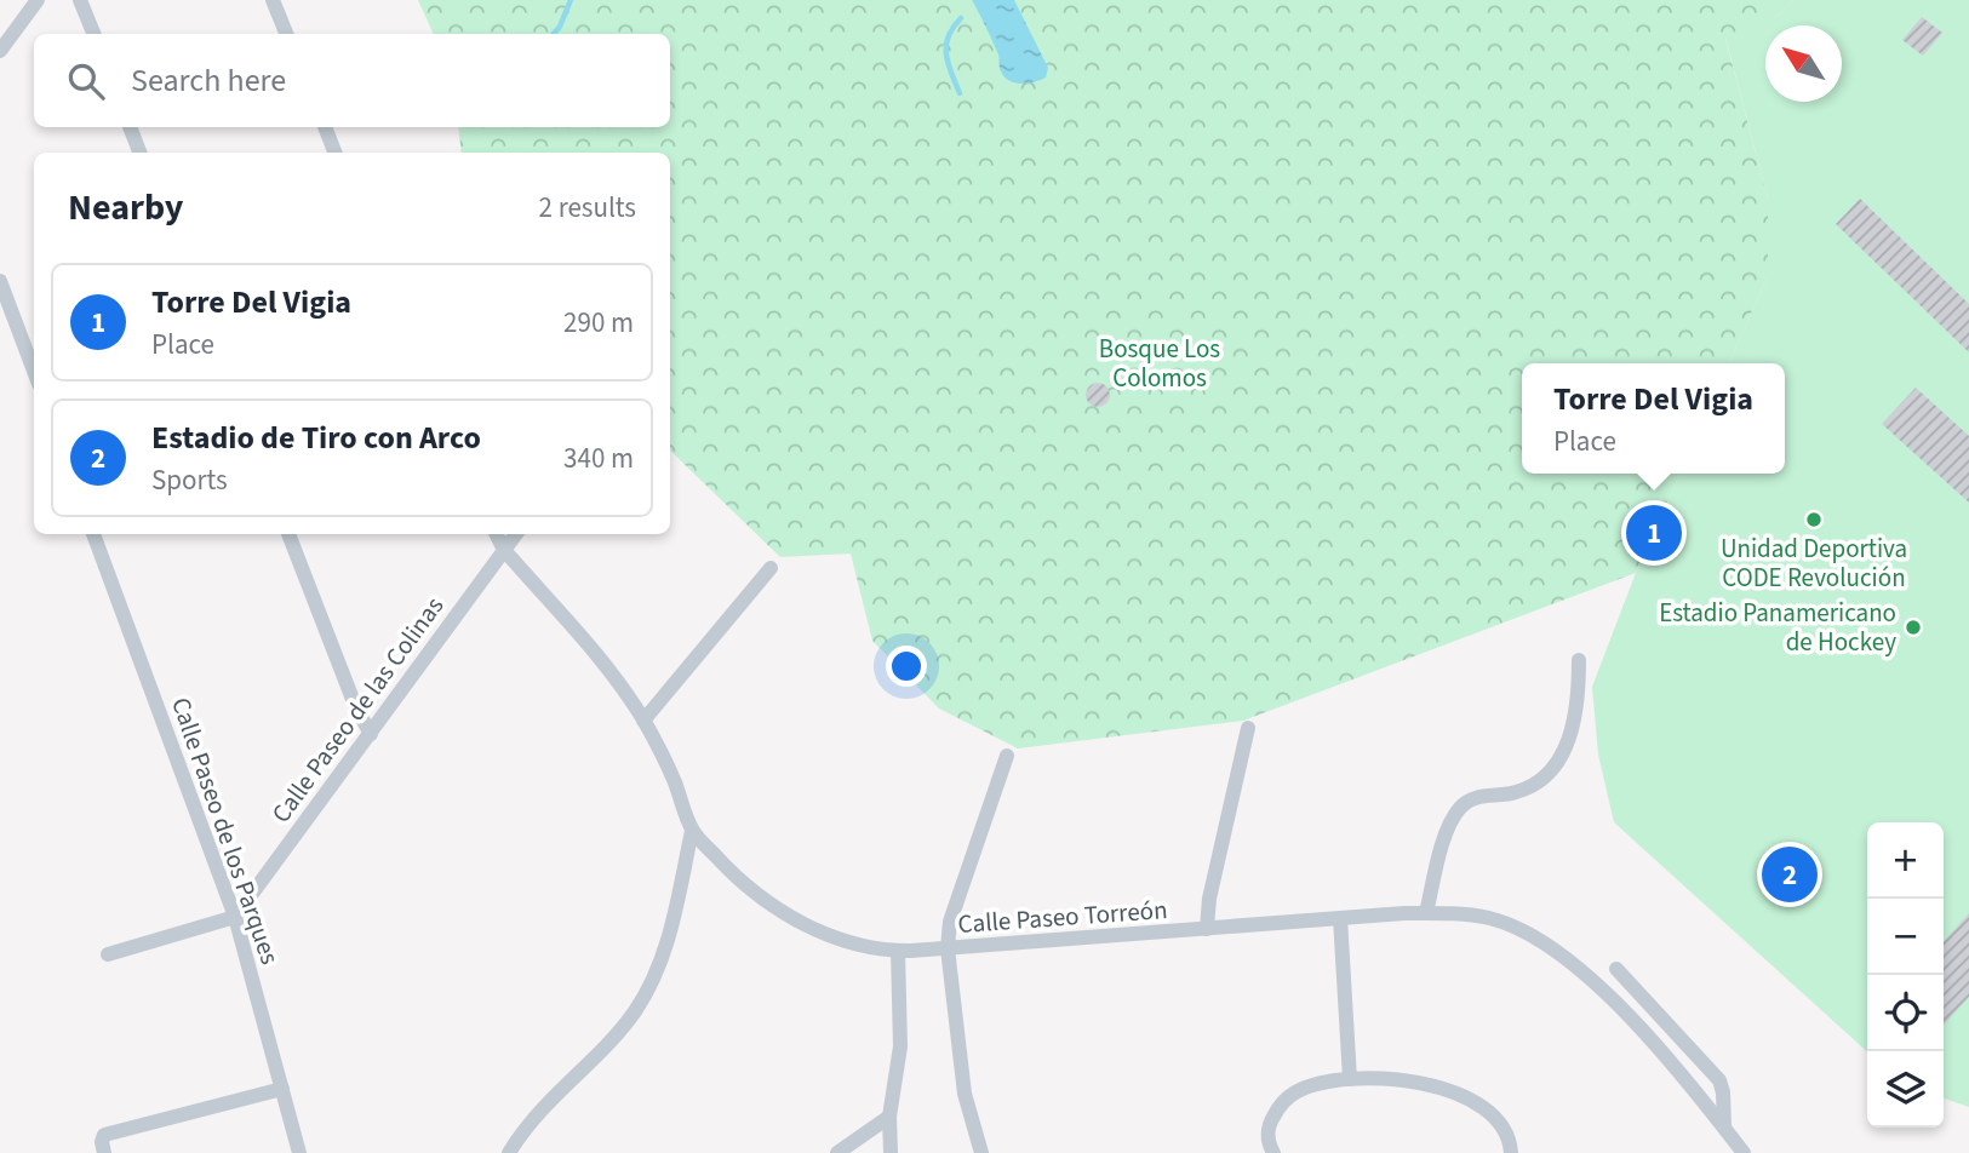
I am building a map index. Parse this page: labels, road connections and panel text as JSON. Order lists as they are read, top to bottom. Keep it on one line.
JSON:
{"streets":{"street":["Calle Paseo de las Colinas","Calle Paseo de los Parques","Calle Paseo Torreón"]},"crossings":[["Calle Paseo de las Colinas","Calle Paseo de los Parques"],["Calle Paseo de las Colinas","Calle Paseo Torreón"]],"parks":["Bosque Los Colomos"],"places":["Unidad Deportiva CODE Revolución","Estadio Panamericano de Hockey"],"north":"top left","page":{"search":"Search here","heading":["Nearby","2 results"],"list":[{"mark":"1","name":"Torre Del Vigia","note":"Place","value":"290 m"},{"mark":"2","name":"Estadio de Tiro con Arco","note":"Sports","value":"340 m"}],"popup":["Torre Del Vigia","Place"],"pins":["1","2"],"map_buttons":["+","−"]}}
